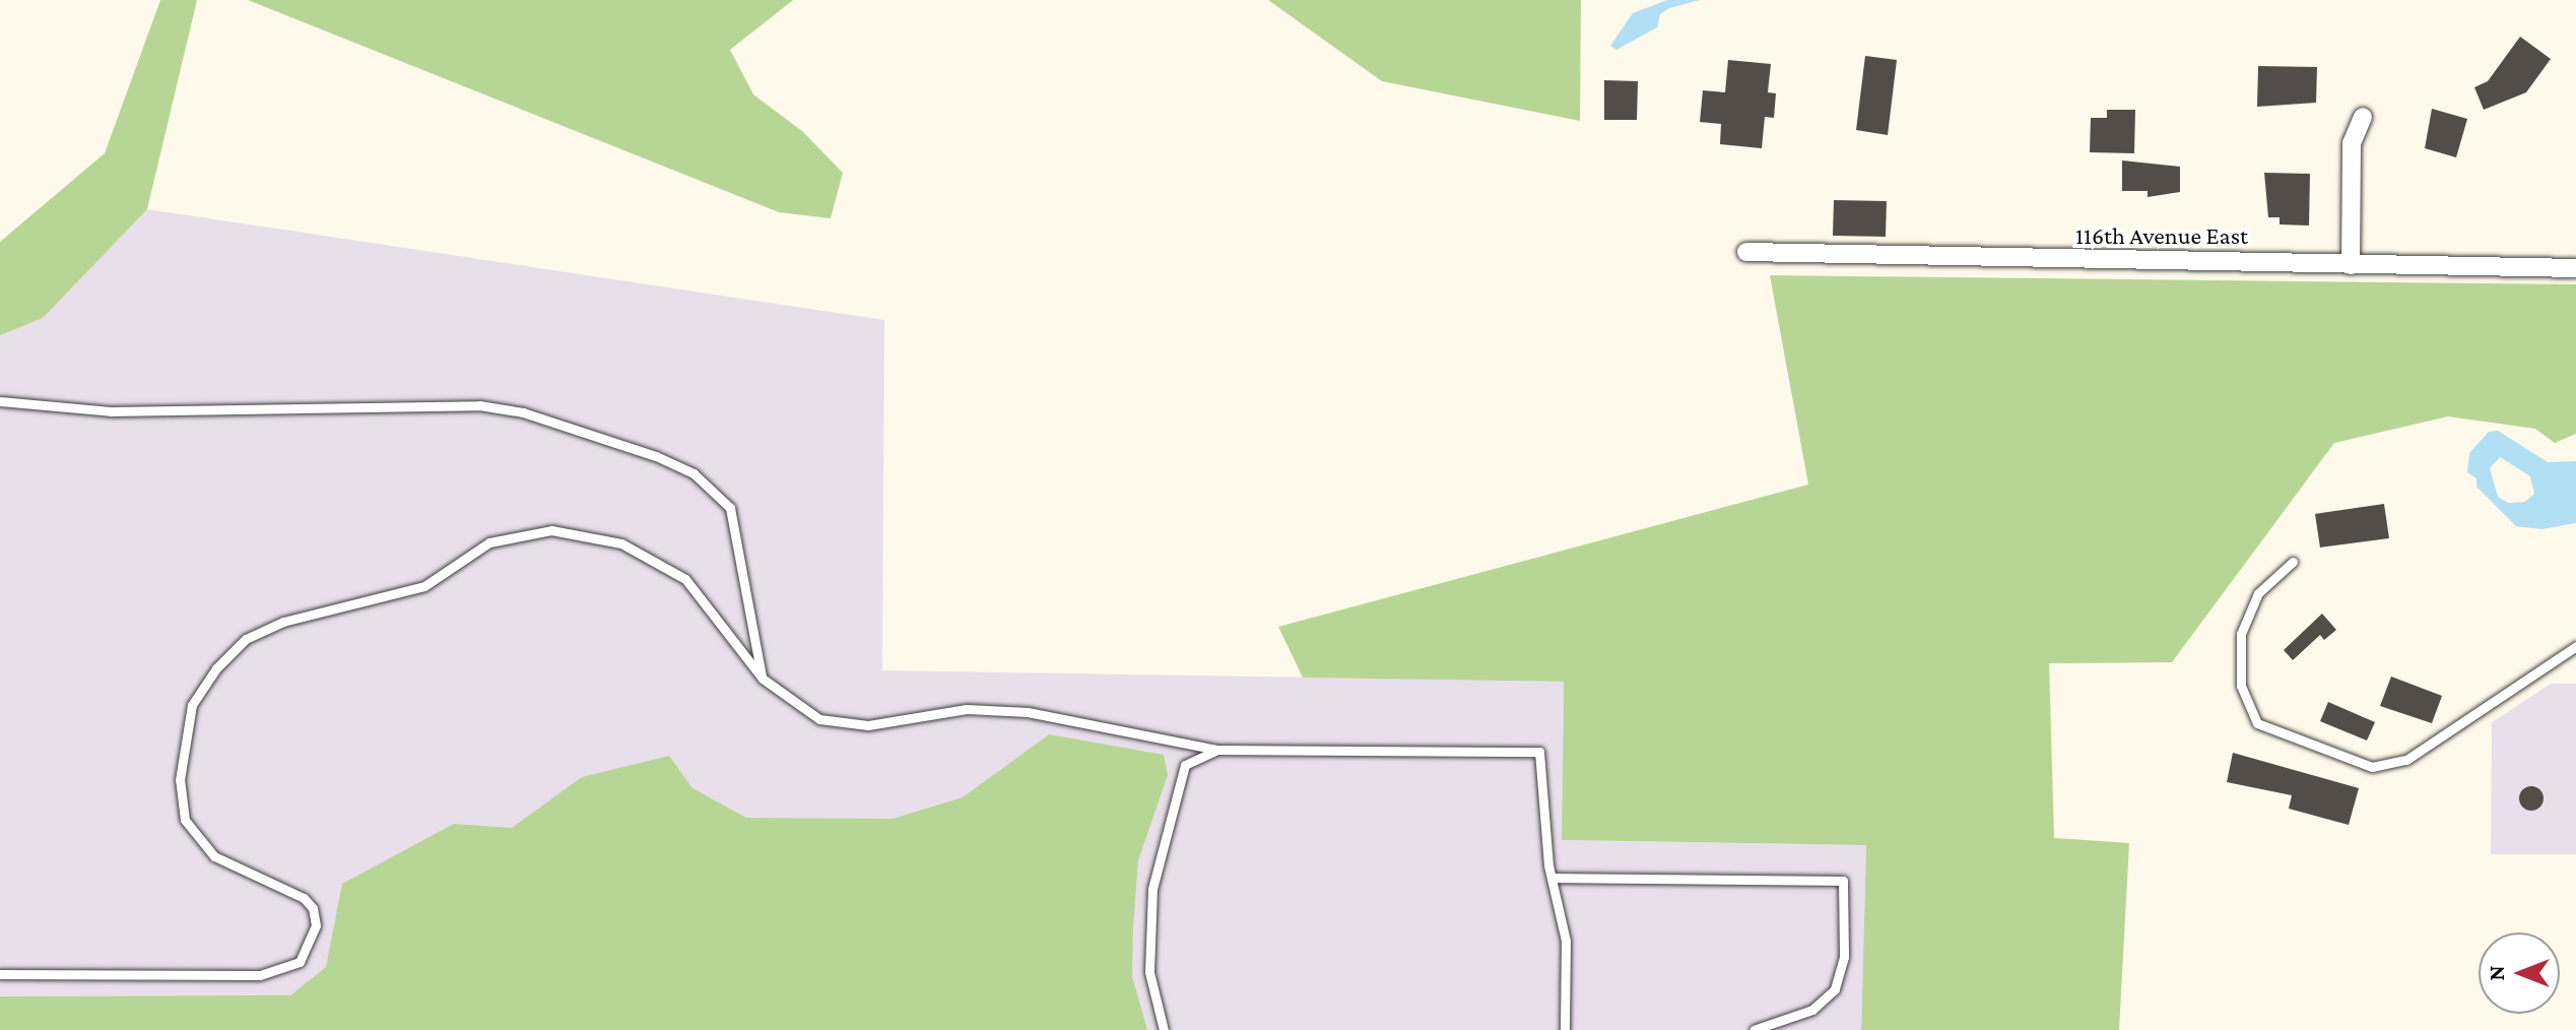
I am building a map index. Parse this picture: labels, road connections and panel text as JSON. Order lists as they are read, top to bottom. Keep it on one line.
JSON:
{"streets":{"street":["116th Avenue East"]},"north":"left"}
